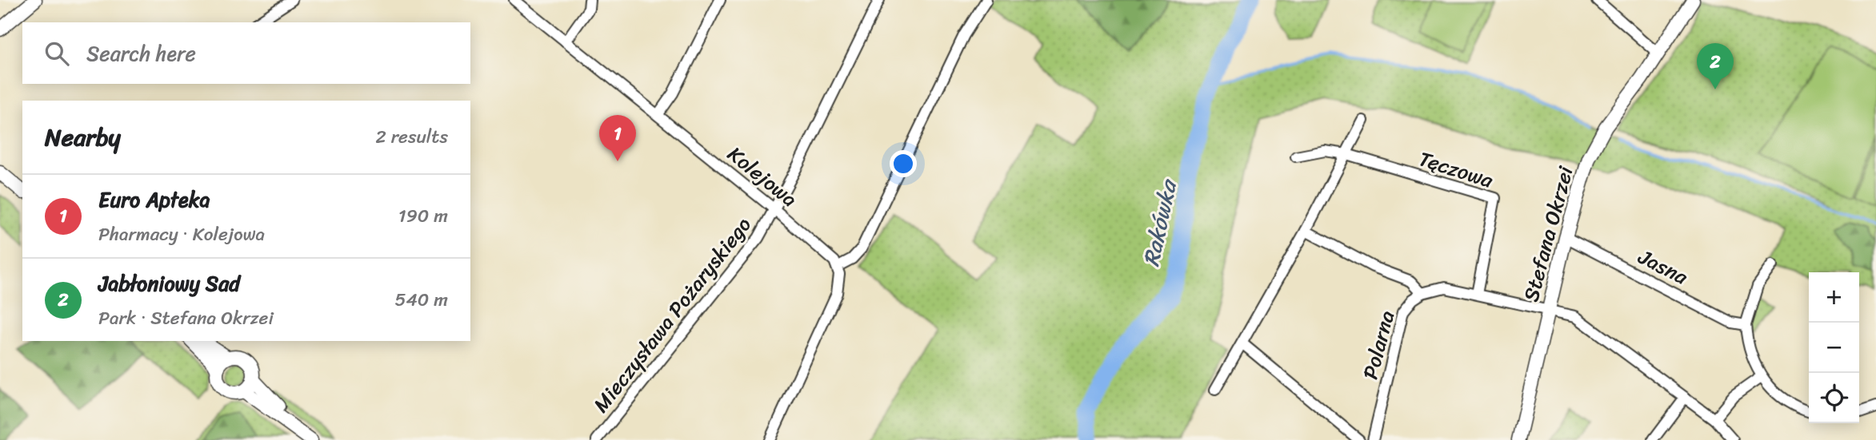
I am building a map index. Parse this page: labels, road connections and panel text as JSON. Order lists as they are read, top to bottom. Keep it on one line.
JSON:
{"streets":{"street":["Tęczowa","Kolejowa","Stefana Okrzei","Jasna","Mieczysława Pożaryskiego","Polarna"]},"crossings":[["Tęczowa","Polarna"],["Kolejowa","Mieczysława Pożaryskiego"],["Stefana Okrzei","Jasna"],["Stefana Okrzei","Polarna"]],"water":["Rakówka"],"page":{"search":"Search here","pins":["2","1"],"heading":["Nearby","2 results"],"list":[{"mark":"1","name":"Euro Apteka","note":"Pharmacy · Kolejowa","value":"190 m"},{"mark":"2","name":"Jabłoniowy Sad","note":"Park · Stefana Okrzei","value":"540 m"}],"map_buttons":["+","−"]}}
